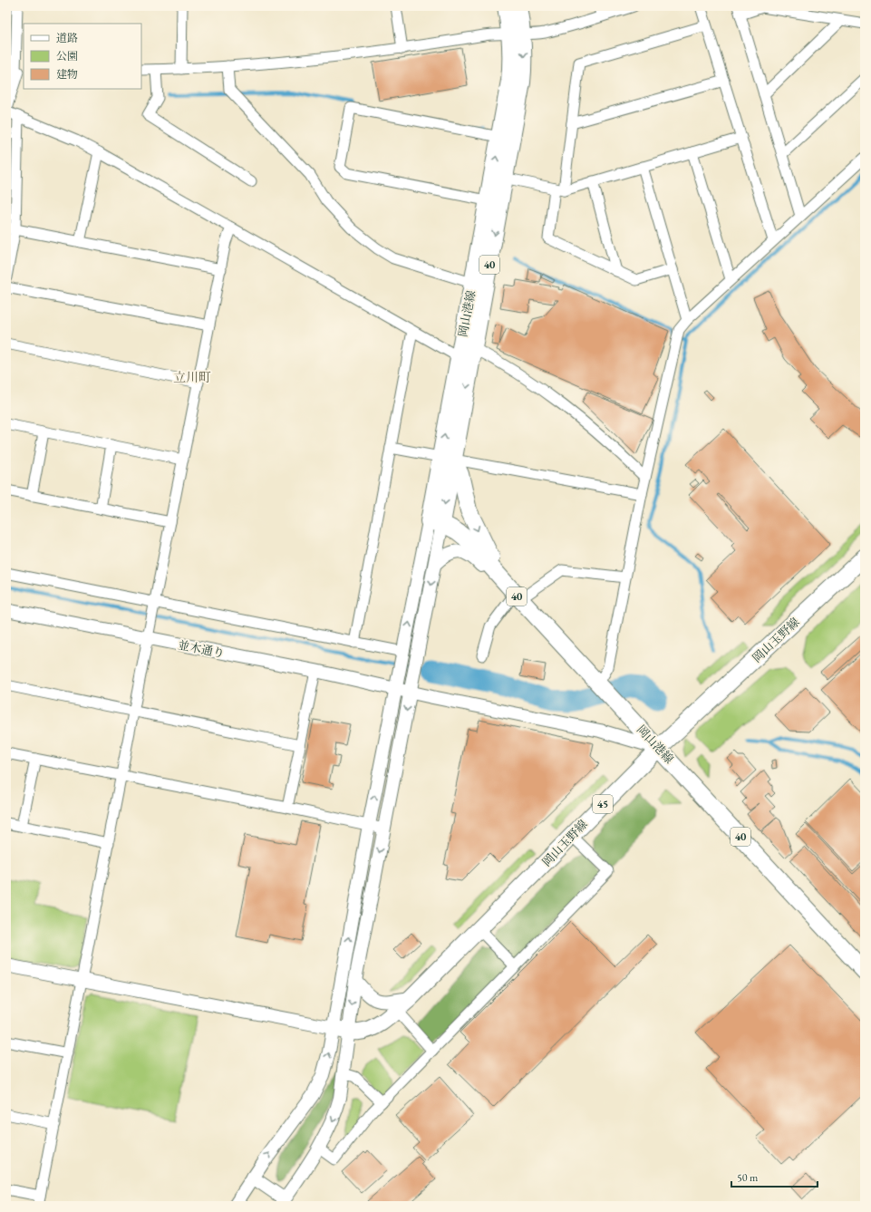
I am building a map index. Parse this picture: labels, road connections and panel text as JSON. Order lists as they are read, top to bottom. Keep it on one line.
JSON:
{"streets":{"main road":["40","岡山港線","岡山玉野線","45"],"street":["並木通り"]},"crossings":[["40","岡山港線"],["岡山港線","岡山玉野線"],["岡山港線","並木通り"],["岡山玉野線","並木通り"]],"districts":["立川町"],"legend":["道路","公園","建物"],"scale_bar":"50 m"}
